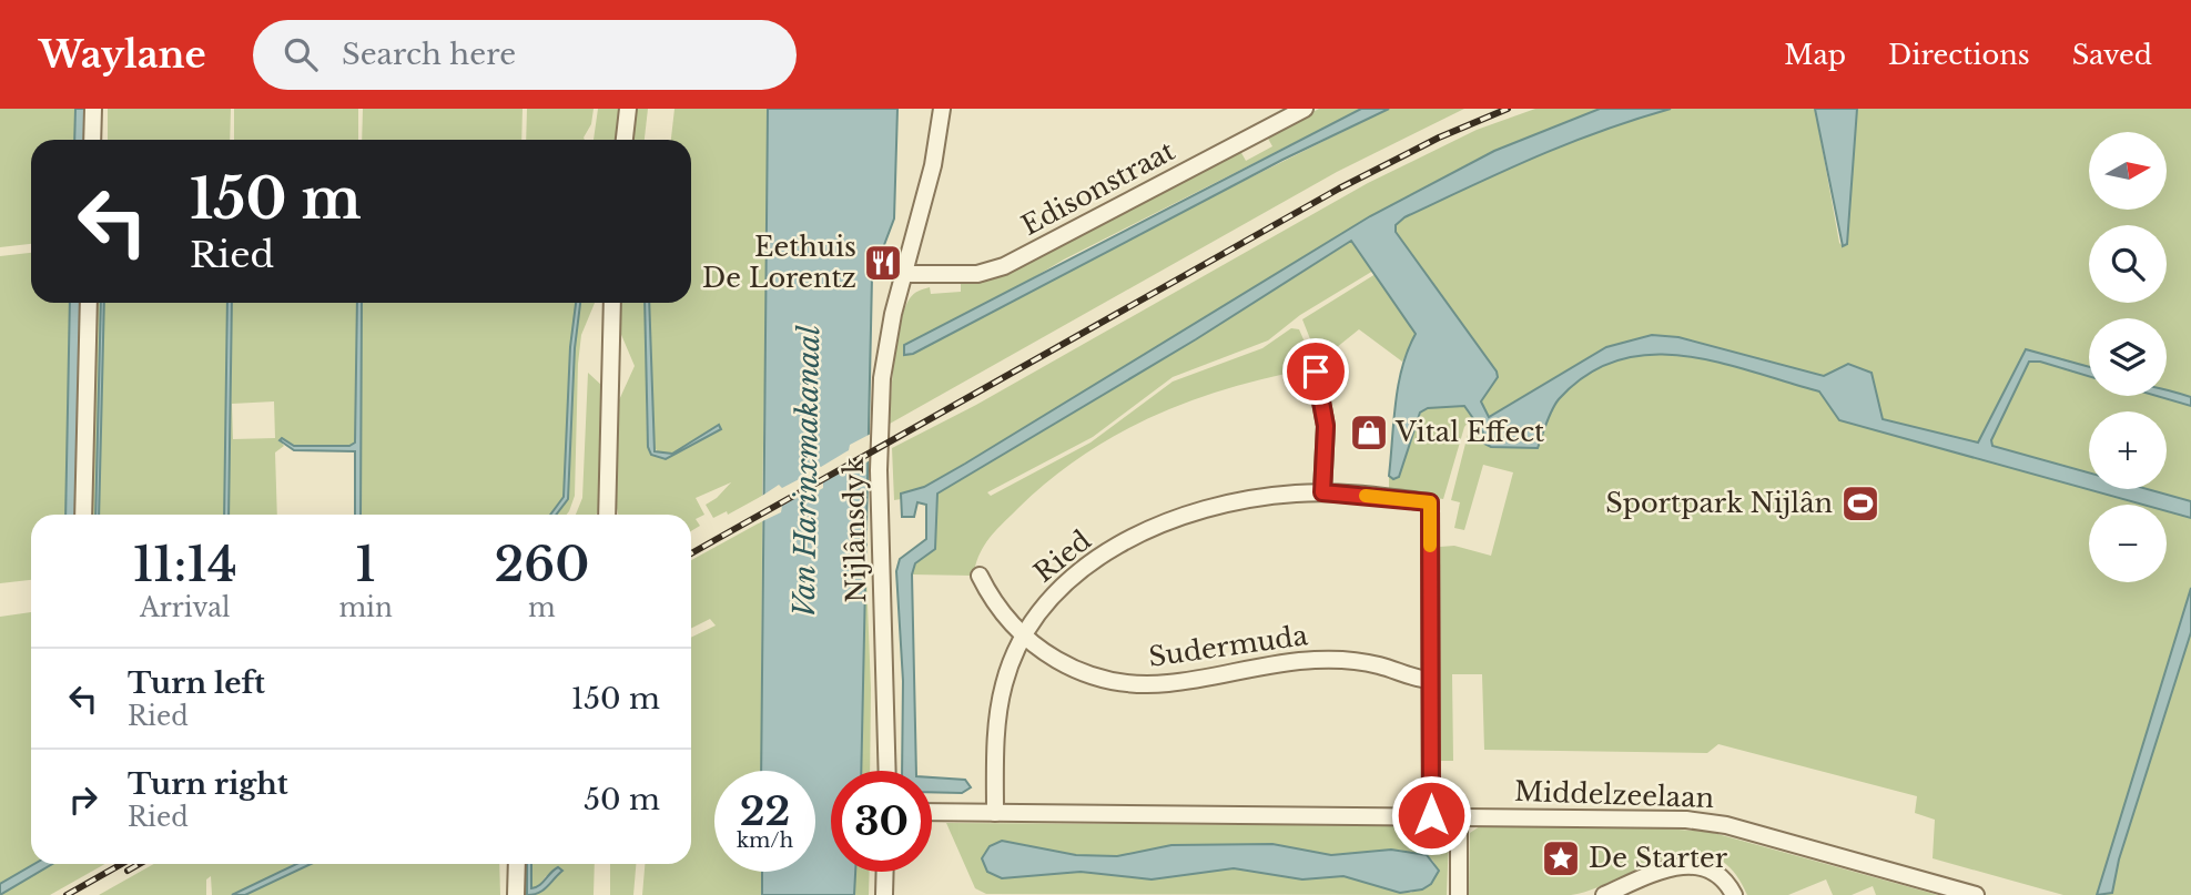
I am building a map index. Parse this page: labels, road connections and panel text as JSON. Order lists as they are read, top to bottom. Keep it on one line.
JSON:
{"streets":{"street":["Edisonstraat","Nijlânsdyk","Ried","Sudermuda","Middelzeelaan"]},"crossings":[["Edisonstraat","Nijlânsdyk"],["Ried","Sudermuda"],["Ried","Middelzeelaan"]],"water":["Van Harinxmakanaal"],"places":{"restaurant":["Eethuis De Lorentz"],"shop":["Vital Effect"],"sports":["Sportpark Nijlân"],"place":["De Starter"]},"north":"right","page":{"header":"Waylane","search":"Search here","nav":["Map","Directions","Saved"],"map_buttons":["+","−"],"turn":["150 m","Ried"],"eta":["11:14","Arrival","1","min","260","m"],"list":[{"name":"Turn left","note":"Ried","value":"150 m"},{"name":"Turn right","note":"Ried","value":"50 m"}],"speed":"22 km/h","limit":"30"}}
